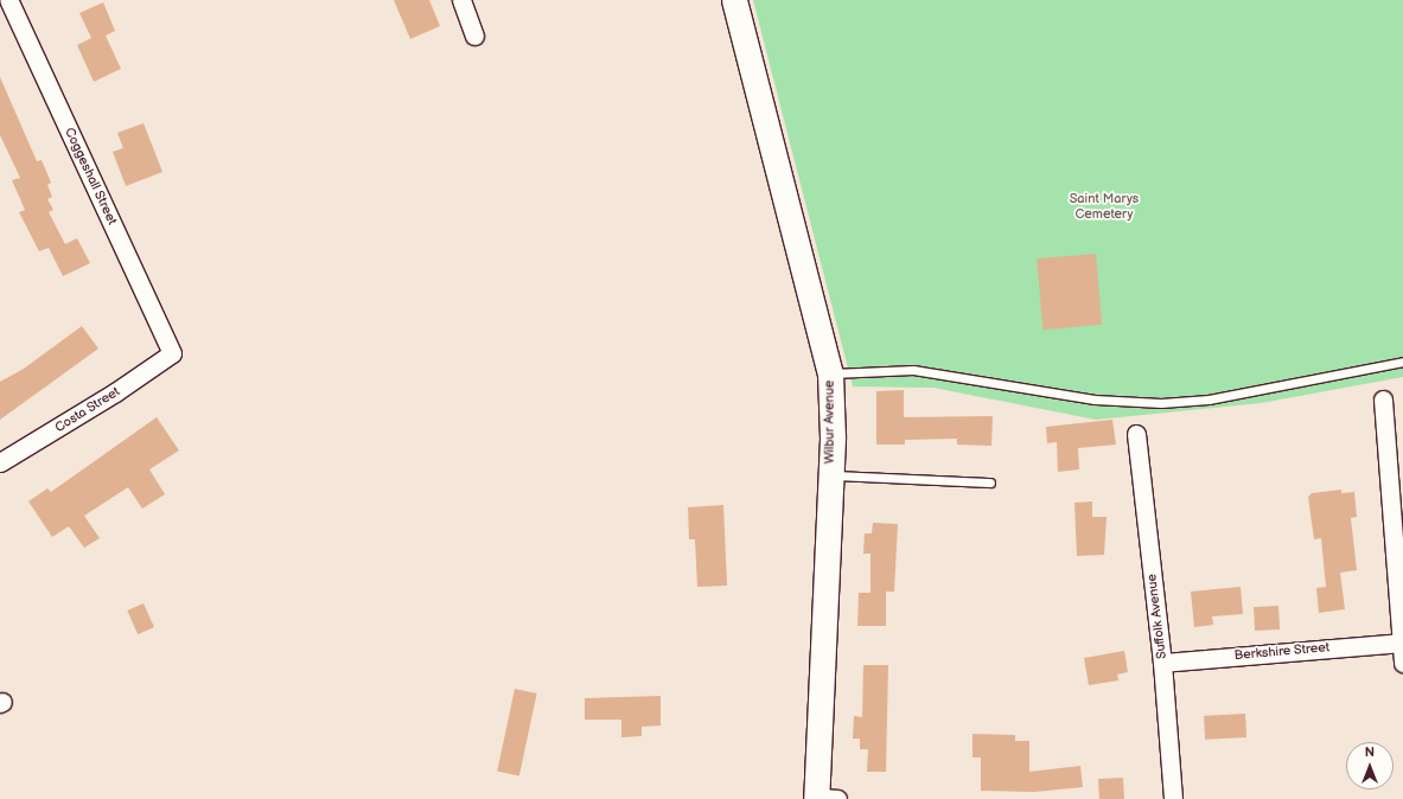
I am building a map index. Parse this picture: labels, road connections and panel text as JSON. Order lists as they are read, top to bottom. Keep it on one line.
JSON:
{"streets":{"street":["Coggeshall Street","Costa Street","Wilbur Avenue","Suffolk Avenue","Berkshire Street"]},"crossings":[["Coggeshall Street","Costa Street"],["Suffolk Avenue","Berkshire Street"]],"parks":["Saint Marys Cemetery"],"north":"top"}
